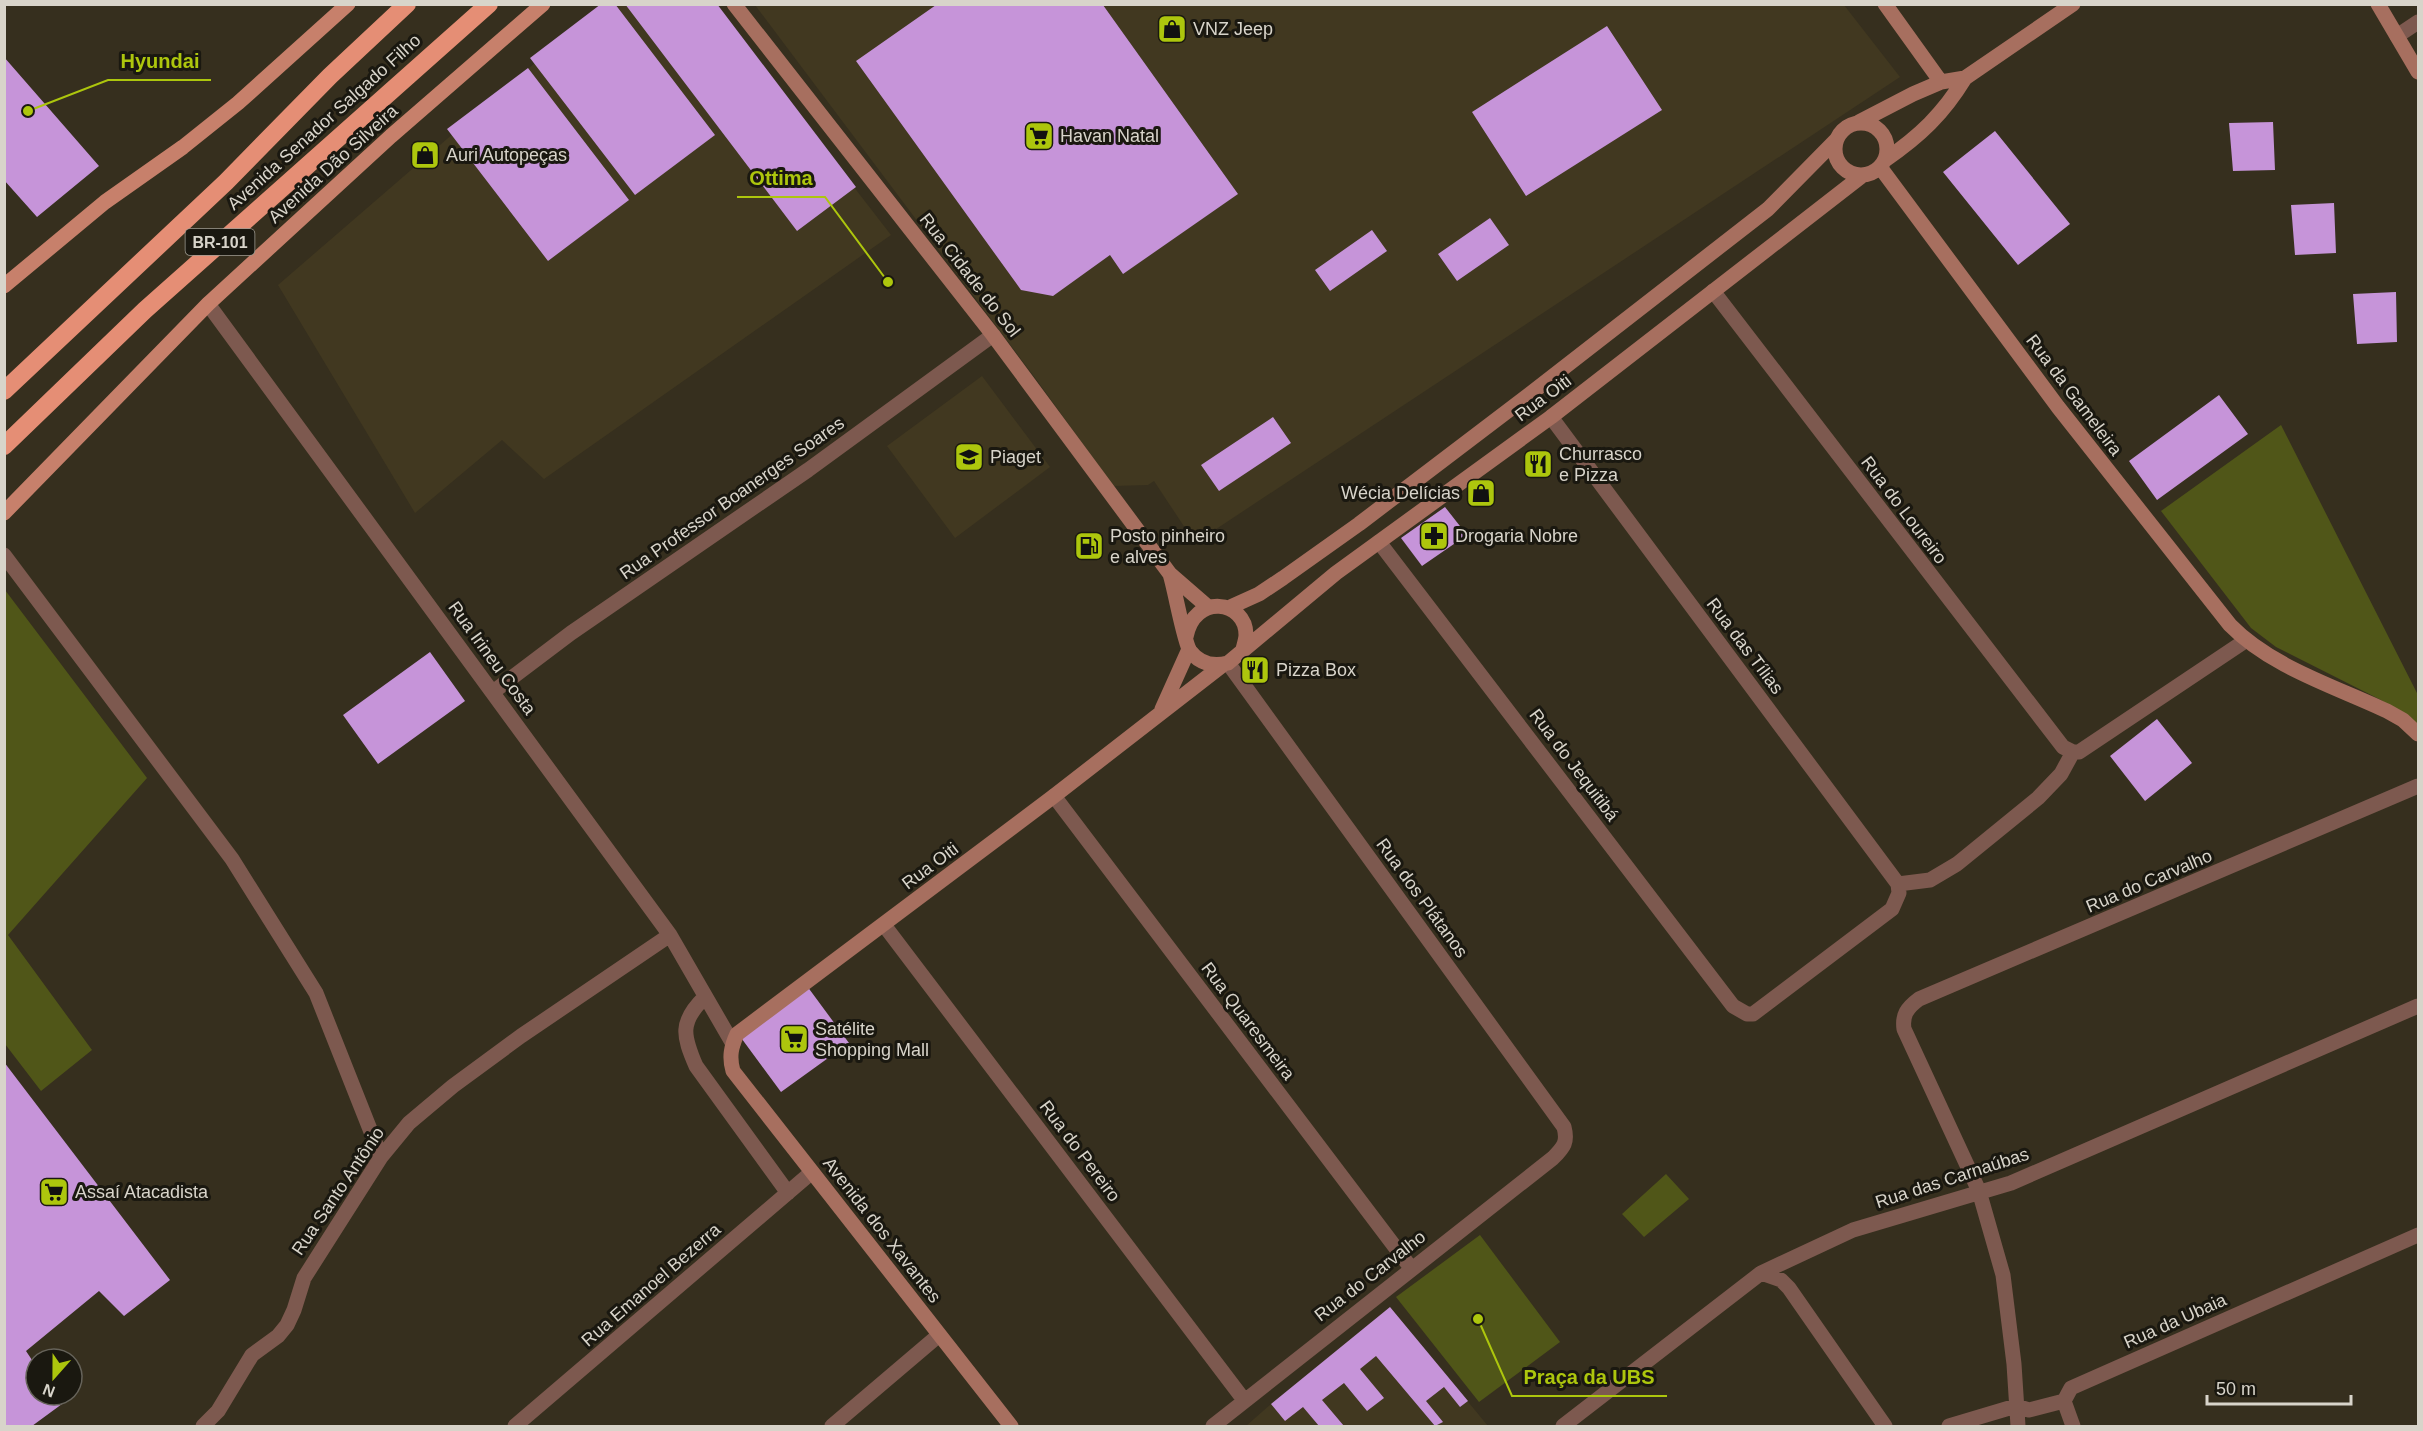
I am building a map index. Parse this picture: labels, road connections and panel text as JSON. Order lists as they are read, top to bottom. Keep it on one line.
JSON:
{"streets":{"highway":["Avenida Senador Salgado Filho","BR-101"],"main road":["Avenida Dão Silveira","Rua Cidade do Sol","Rua da Gameleira","Rua Oiti","Avenida dos Xavantes"],"street":["Rua Professor Boanerges Soares","Rua do Loureiro","Rua das Tílias","Rua Irineu Costa","Rua do Jequitibá","Rua do Carvalho","Rua dos Plátanos","Rua Quaresmeira","Rua do Pereiro","Rua das Carnaúbas","Rua Santo Antônio","Rua Emanoel Bezerra","Rua da Ubaia"]},"crossings":[["Avenida Dão Silveira","Rua Irineu Costa"],["Rua Cidade do Sol","Rua Oiti"],["Rua Cidade do Sol","Rua Professor Boanerges Soares"],["Rua Cidade do Sol","Rua dos Plátanos"],["Rua da Gameleira","Rua Oiti"],["Rua Oiti","Rua do Loureiro"],["Rua Oiti","Rua das Tílias"],["Rua Oiti","Rua Irineu Costa"],["Rua Oiti","Rua do Jequitibá"],["Rua Oiti","Rua dos Plátanos"],["Rua Oiti","Rua Quaresmeira"],["Rua Oiti","Rua do Pereiro"],["Rua Oiti","Avenida dos Xavantes"],["Rua Professor Boanerges Soares","Rua Irineu Costa"],["Rua das Tílias","Rua do Jequitibá"],["Rua Irineu Costa","Rua Santo Antônio"],["Rua Irineu Costa","Avenida dos Xavantes"],["Rua do Carvalho","Rua dos Plátanos"],["Rua do Carvalho","Rua Quaresmeira"],["Rua do Carvalho","Rua do Pereiro"],["Rua do Carvalho","Rua das Carnaúbas"],["Avenida dos Xavantes","Rua Emanoel Bezerra"]],"places":{"shop":["VNZ Jeep","Auri Autopeças","Wécia Delícias"],"other":["Hyundai","Ottima","Praça da UBS"],"supermarket":["Havan Natal","Satélite Shopping Mall","Assaí Atacadista"],"school or university":["Piaget"],"restaurant":["Churrasco e Pizza","Pizza Box"],"pharmacy":["Drogaria Nobre"],"fuel station":["Posto pinheiro e alves"]},"scale_bar":"50 m","north":"bottom"}
